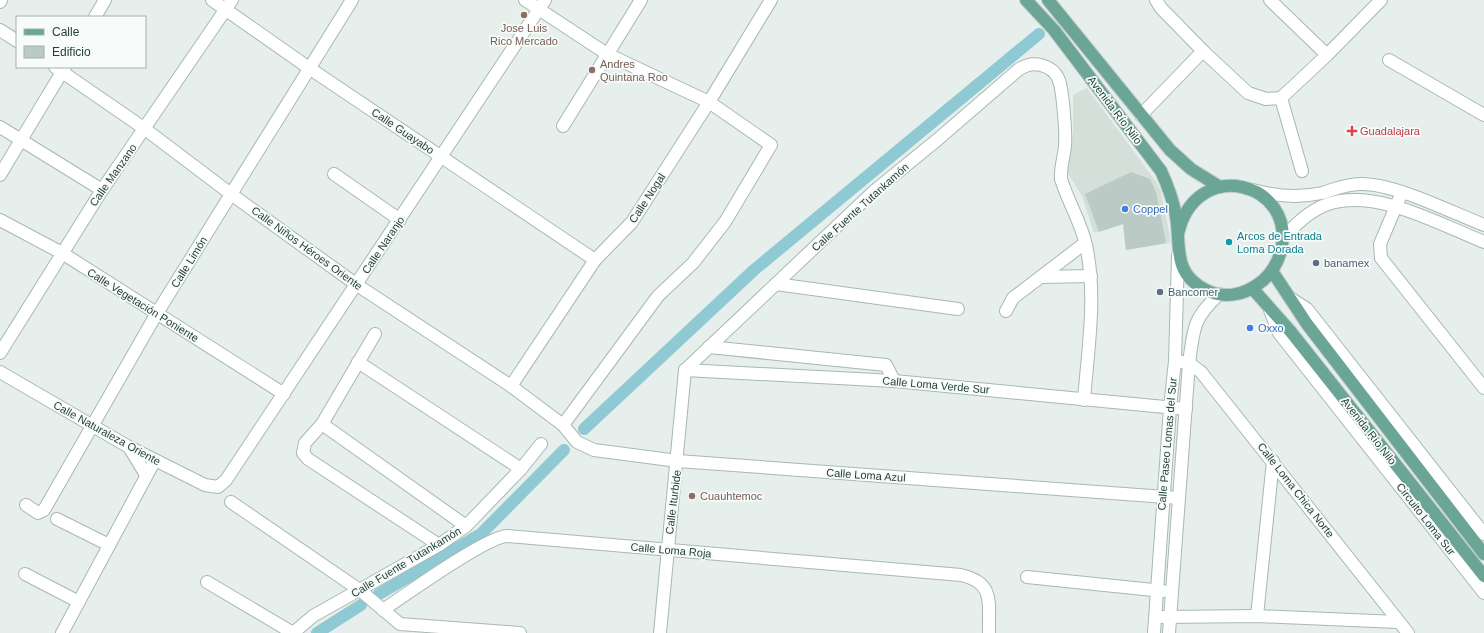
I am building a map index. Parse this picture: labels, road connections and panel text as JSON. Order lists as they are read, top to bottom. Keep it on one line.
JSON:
{"streets":{"main road":["Avenida Río Nilo"],"street":["Calle Guayabo","Calle Manzano","Calle Nogal","Calle Fuente Tutankamón","Calle Naranjo","Calle Niños Héroes Oriente","Calle Limón","Calle Vegetación Poniente","Calle Loma Verde Sur","Calle Naturaleza Oriente","Calle Paseo Lomas del Sur","Calle Loma Azul","Calle Loma Chica Norte","Calle Iturbide","Circuito Loma Sur","Calle Loma Roja"]},"crossings":[["Avenida Río Nilo","Calle Paseo Lomas del Sur"],["Avenida Río Nilo","Circuito Loma Sur"],["Calle Guayabo","Calle Manzano"],["Calle Guayabo","Calle Nogal"],["Calle Guayabo","Calle Naranjo"],["Calle Guayabo","Calle Limón"],["Calle Manzano","Calle Niños Héroes Oriente"],["Calle Manzano","Calle Vegetación Poniente"],["Calle Nogal","Calle Niños Héroes Oriente"],["Calle Fuente Tutankamón","Calle Loma Verde Sur"],["Calle Fuente Tutankamón","Calle Iturbide"],["Calle Naranjo","Calle Niños Héroes Oriente"],["Calle Naranjo","Calle Vegetación Poniente"],["Calle Naranjo","Calle Naturaleza Oriente"],["Calle Niños Héroes Oriente","Calle Limón"],["Calle Niños Héroes Oriente","Calle Loma Azul"],["Calle Limón","Calle Vegetación Poniente"],["Calle Limón","Calle Naturaleza Oriente"],["Calle Loma Verde Sur","Calle Paseo Lomas del Sur"],["Calle Loma Verde Sur","Calle Iturbide"],["Calle Paseo Lomas del Sur","Calle Loma Azul"],["Calle Paseo Lomas del Sur","Calle Loma Chica Norte"],["Calle Loma Azul","Calle Iturbide"],["Calle Iturbide","Calle Loma Roja"]],"places":{"other":["Jose Luis Rico Mercado","Andres Quintana Roo","Coppel","Arcos de Entrada Loma Dorada","banamex","Bancomer","Oxxo","Cuauhtemoc"],"health":["Guadalajara"]},"legend":["Calle","Edificio"]}
